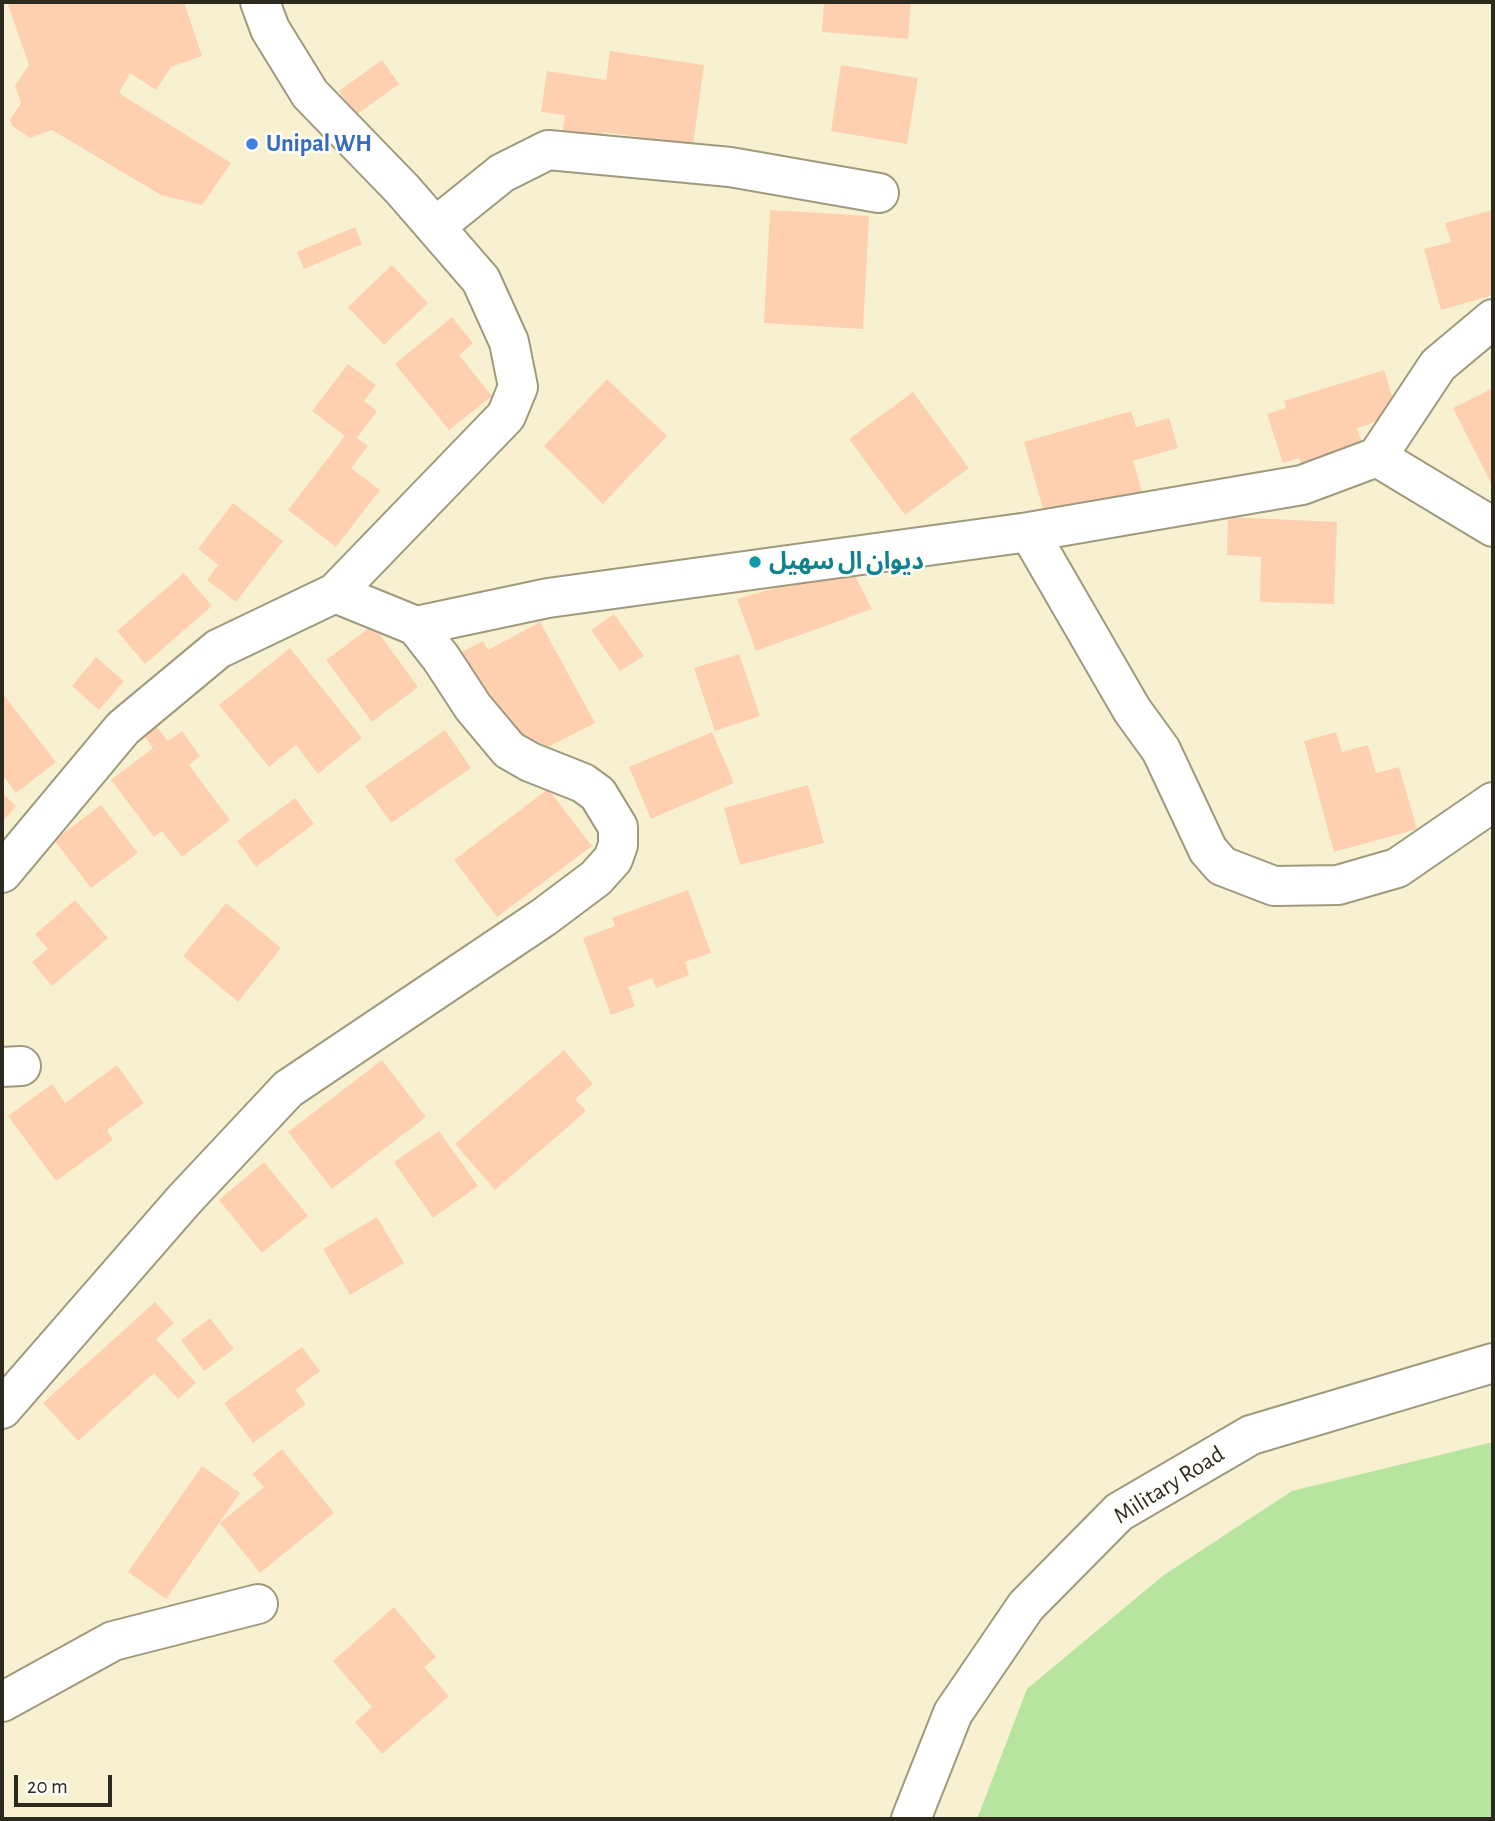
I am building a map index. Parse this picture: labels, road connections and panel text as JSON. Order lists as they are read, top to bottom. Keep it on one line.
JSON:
{"streets":{"street":["Military Road"]},"places":["Unipal WH","ديوان ال سهيل"],"scale_bar":"20 m"}
